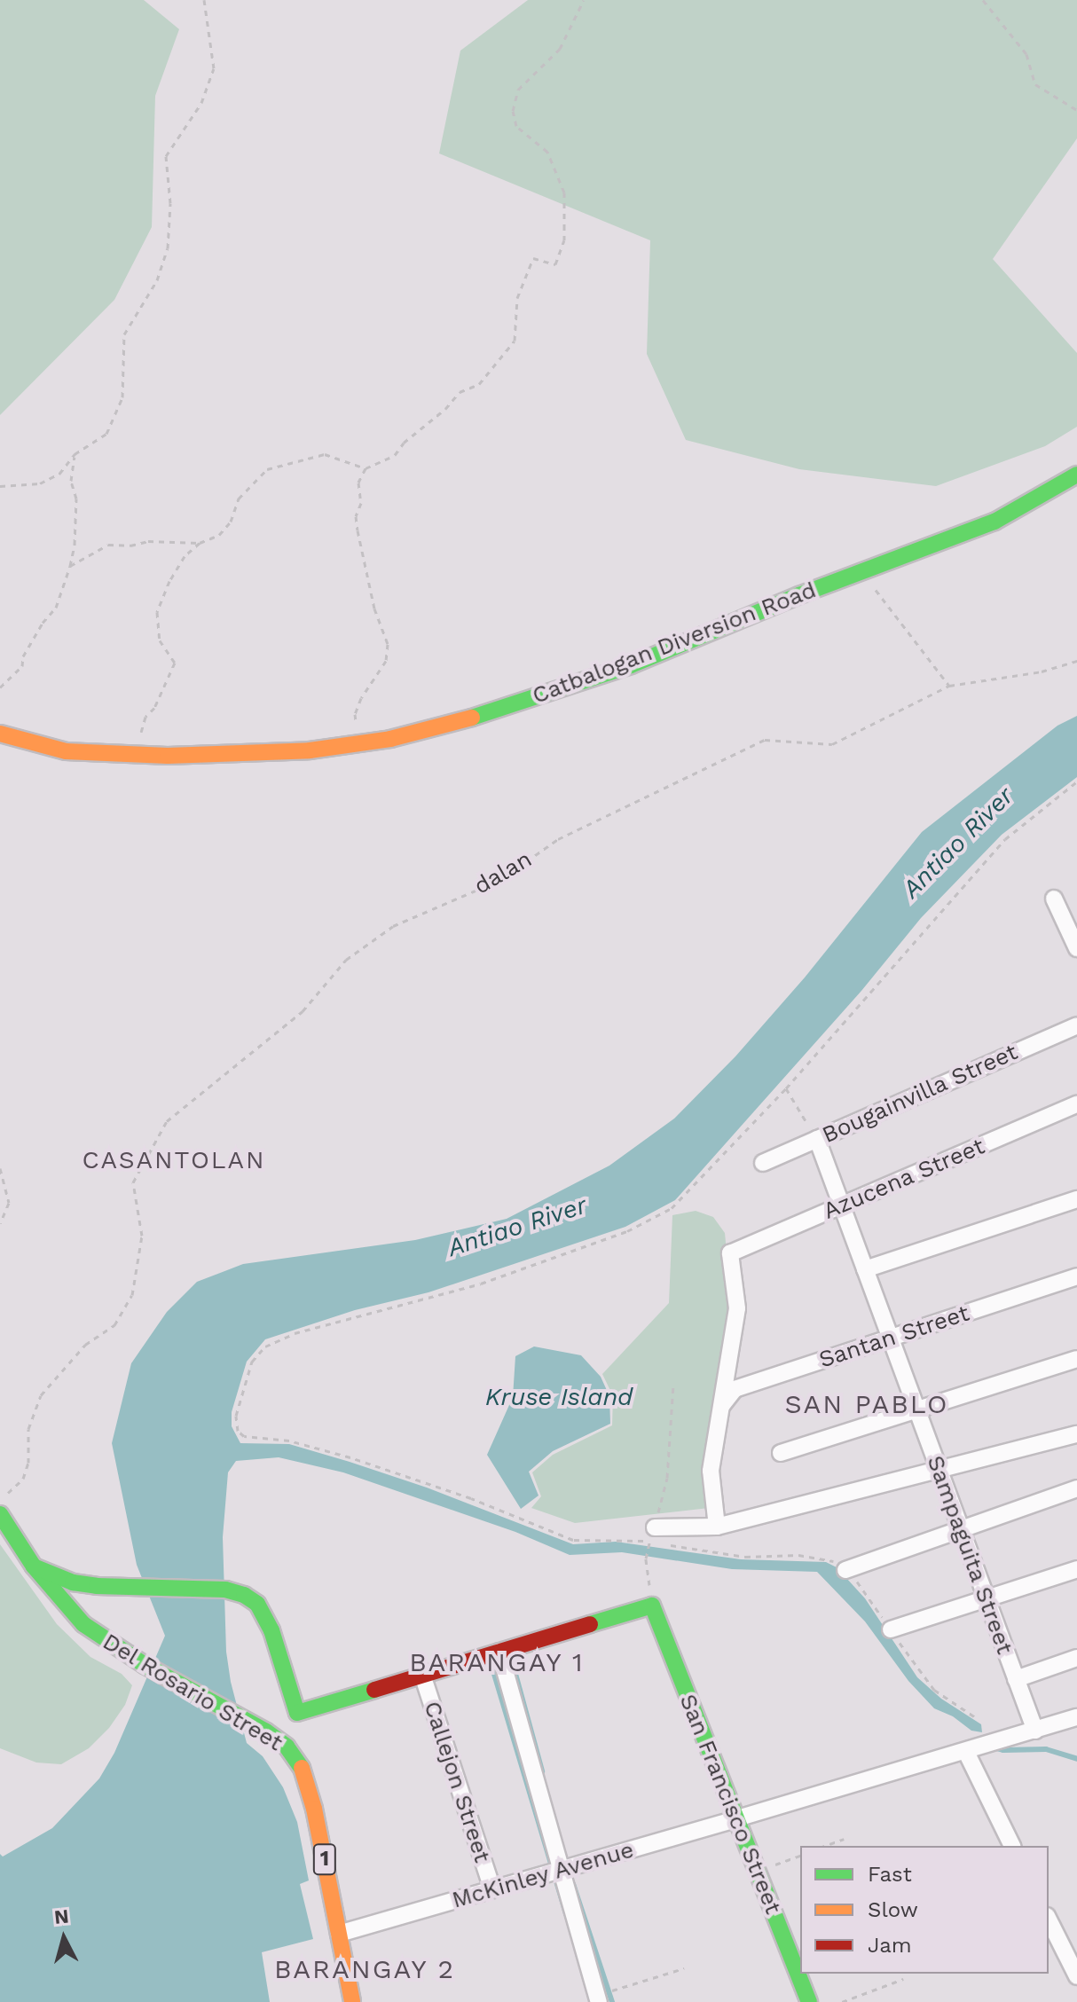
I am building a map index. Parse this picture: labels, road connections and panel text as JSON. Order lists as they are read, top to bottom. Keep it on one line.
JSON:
{"streets":{"main road":["Catbalogan Diversion Road","Del Rosario Street","San Francisco Street","1"],"street":["Bougainvilla Street","Azucena Street","Santan Street","Sampaguita Street","Callejon Street","McKinley Avenue"],"path":["dalan"]},"crossings":[["Bougainvilla Street","Sampaguita Street"],["Azucena Street","Santan Street"],["Azucena Street","Sampaguita Street"],["Santan Street","Sampaguita Street"],["Del Rosario Street","1"],["Del Rosario Street","McKinley Avenue"],["Callejon Street","McKinley Avenue"],["San Francisco Street","McKinley Avenue"]],"districts":["CASANTOLAN","SAN PABLO","BARANGAY 1","BARANGAY 2"],"water":["Antiao River","Kruse Island"],"legend":["Fast","Slow","Jam"],"north":"top"}
